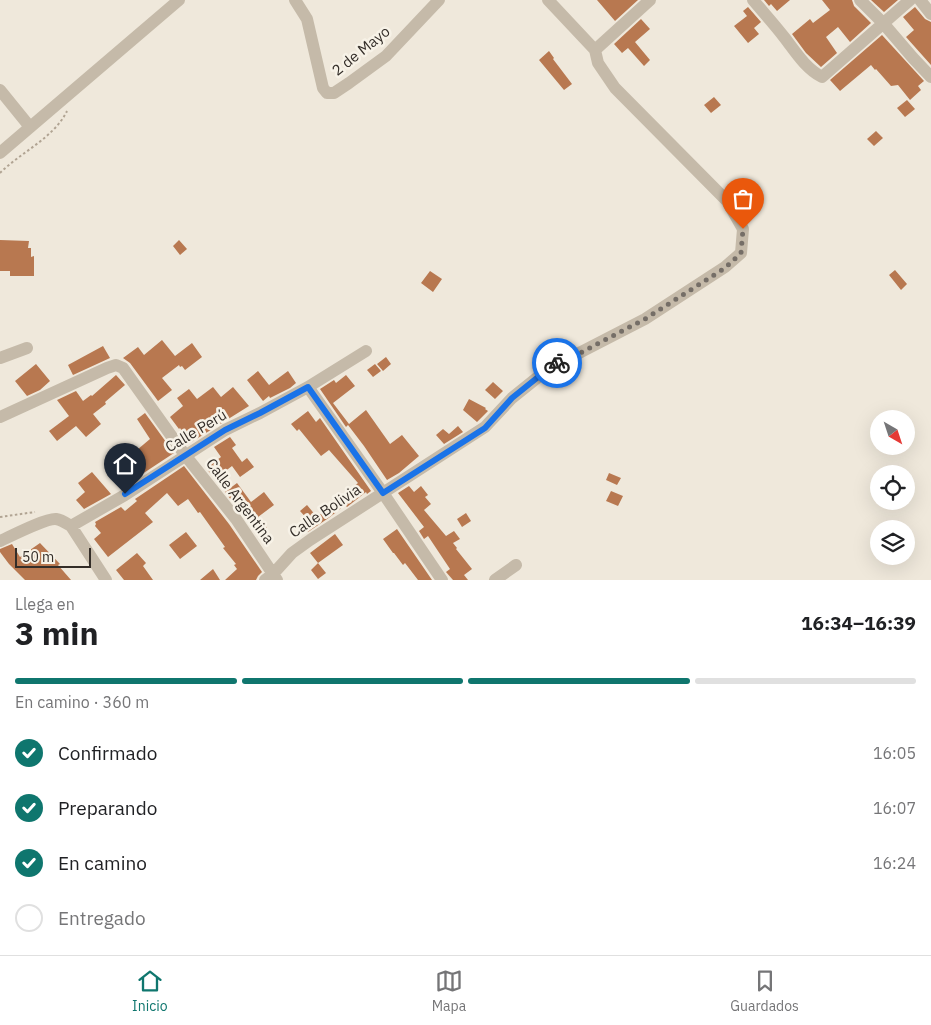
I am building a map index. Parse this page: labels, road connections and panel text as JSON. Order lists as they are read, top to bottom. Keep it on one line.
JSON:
{"streets":{"street":["2 de Mayo","Calle Perú","Calle Argentina","Calle Bolivia"]},"crossings":[["Calle Perú","Calle Argentina"],["Calle Argentina","Calle Bolivia"]],"scale_bar":"50 m","north":"bottom right","page":{"scale":"50 m","heading":["3 min","Llega en","16:34–16:39"],"bar":"En camino · 360 m","list":[["Confirmado","16:05"],["Preparando","16:07"],["En camino","16:24"],"Entregado"],"tabs":["Inicio","Mapa","Guardados"]}}
